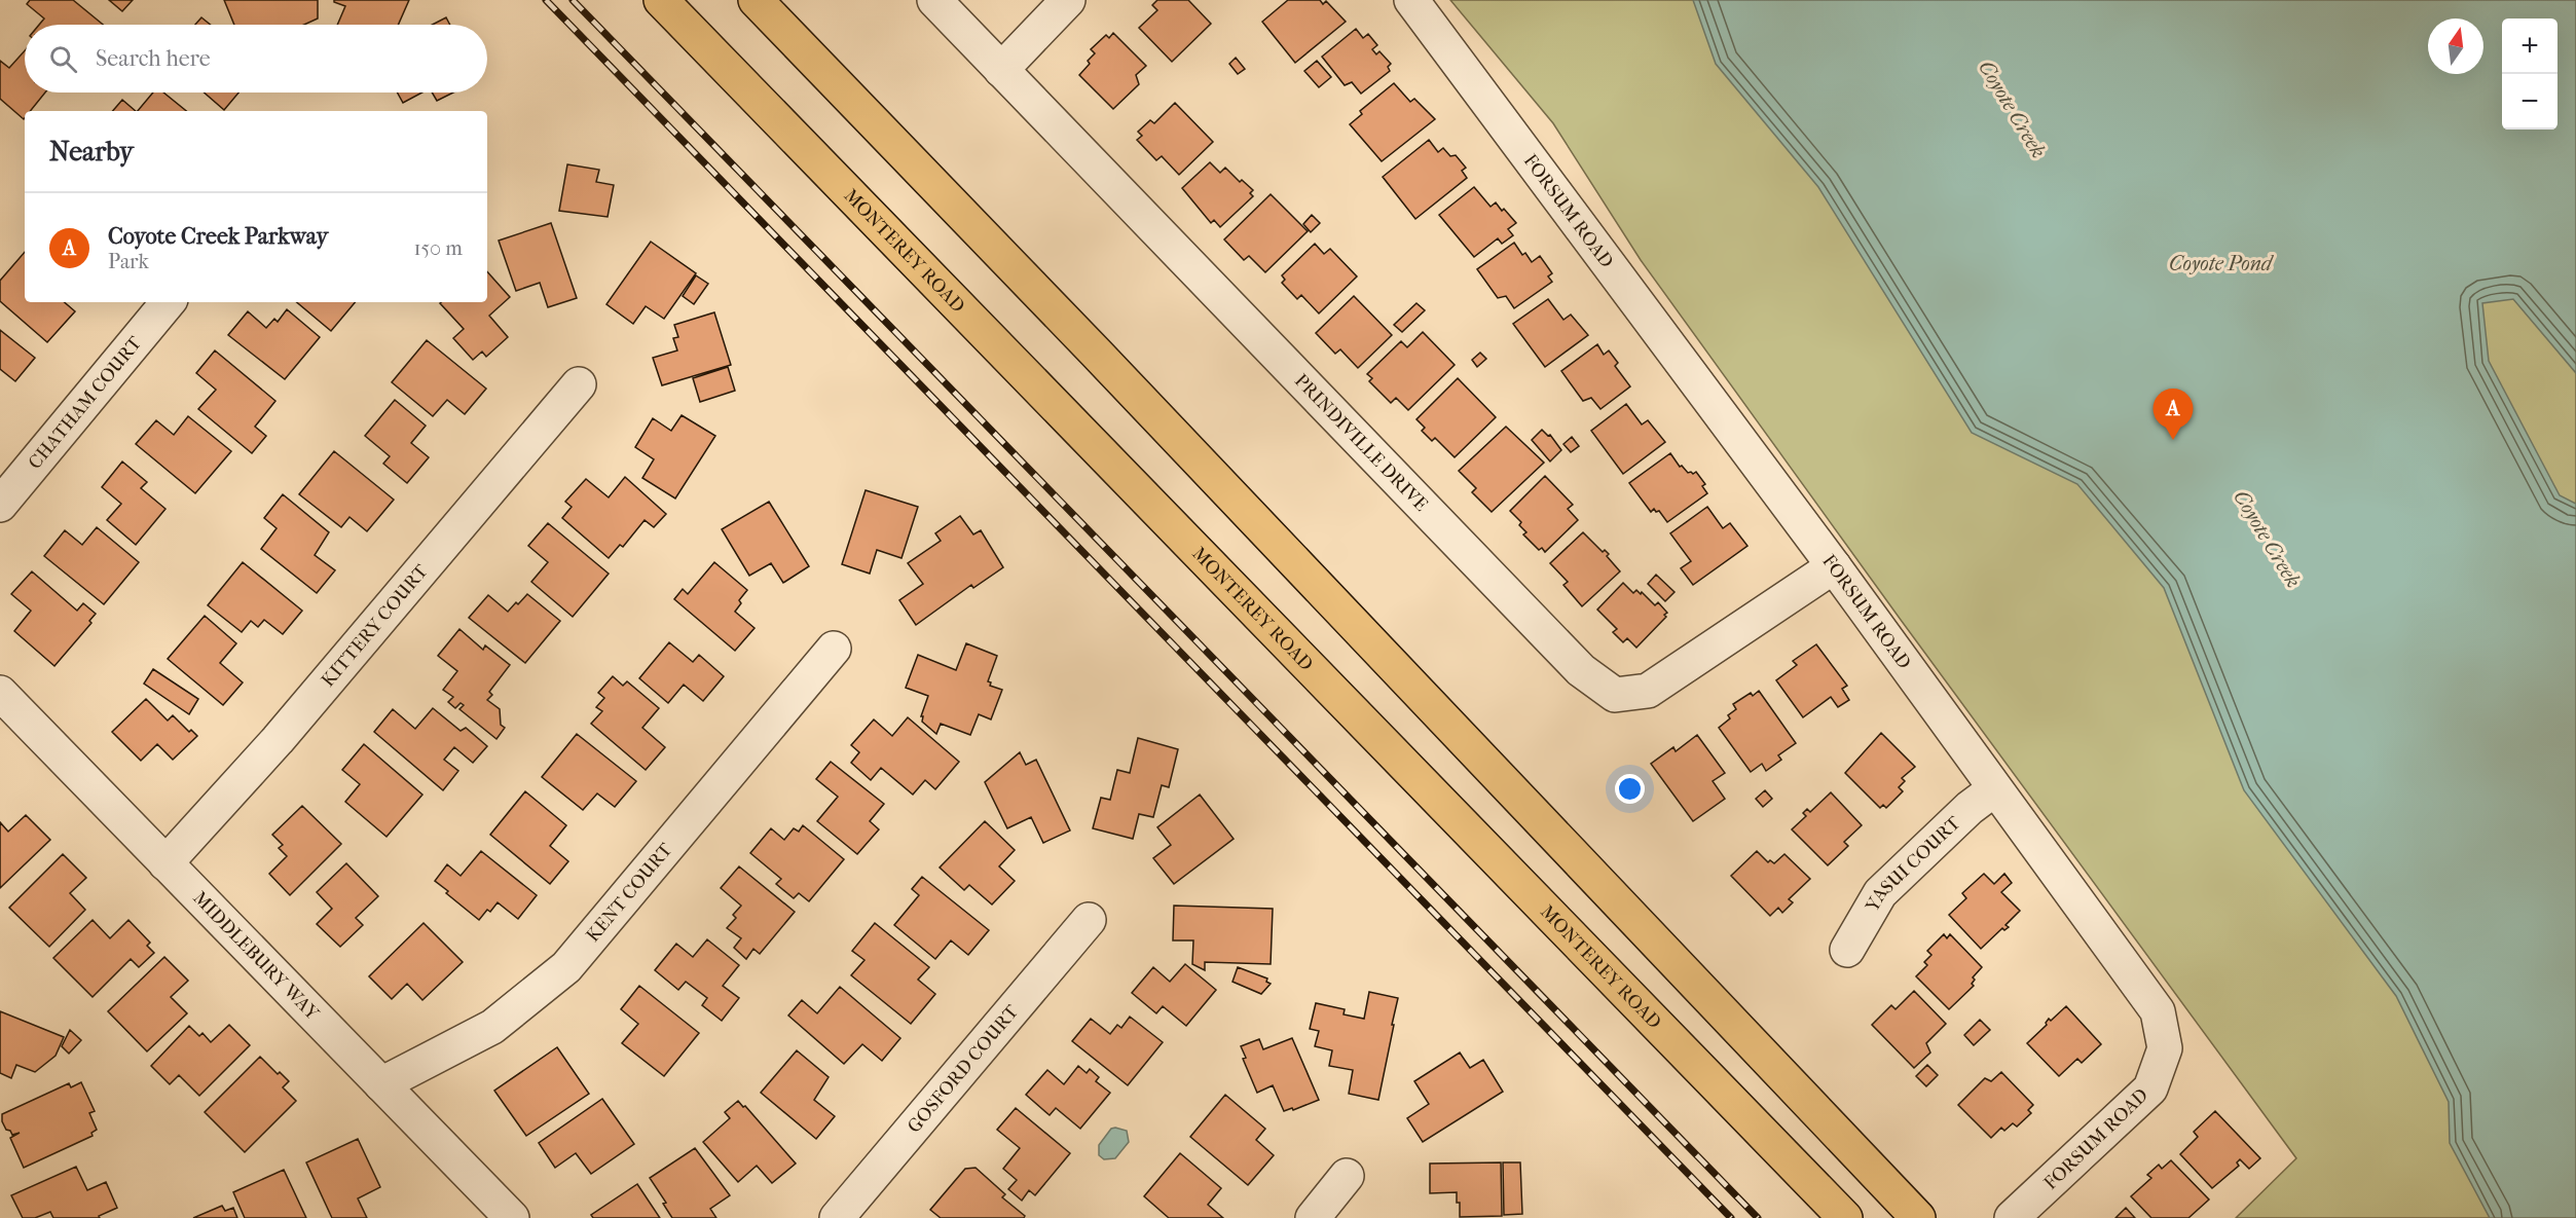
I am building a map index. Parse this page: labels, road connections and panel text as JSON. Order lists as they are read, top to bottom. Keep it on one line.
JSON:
{"streets":{"main road":["MONTEREY ROAD"],"street":["FORSUM ROAD","CHATHAM COURT","PRINDIVILLE DRIVE","KITTERY COURT","YASUI COURT","KENT COURT","MIDDLEBURY WAY","GOSFORD COURT"]},"crossings":[["FORSUM ROAD","PRINDIVILLE DRIVE"],["FORSUM ROAD","YASUI COURT"],["KITTERY COURT","MIDDLEBURY WAY"],["KENT COURT","MIDDLEBURY WAY"]],"water":["Coyote Creek","Coyote Pond"],"north":"top","page":{"map_buttons":["+","−"],"search":"Search here","heading":"Nearby","list":[{"mark":"A","name":"Coyote Creek Parkway","note":"Park","value":"150 m"}],"pins":"A"}}
